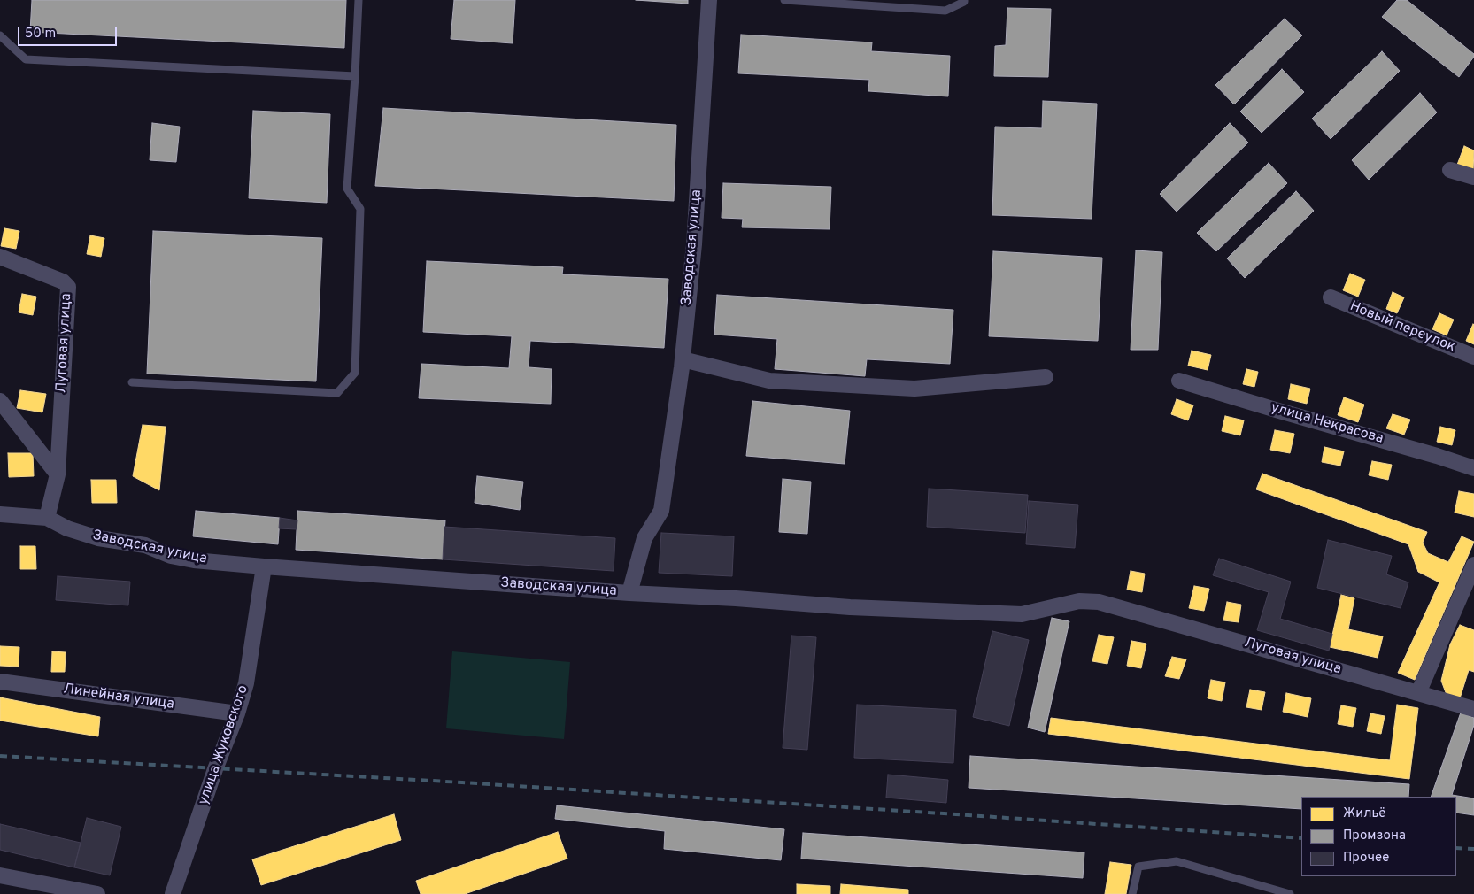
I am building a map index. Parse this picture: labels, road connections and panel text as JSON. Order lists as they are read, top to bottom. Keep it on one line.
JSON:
{"streets":{"street":["Заводская улица","Новый переулок","Луговая улица","улица Некрасова","Линейная улица","улица Жуковского"]},"crossings":[["Заводская улица","Луговая улица"],["Заводская улица","улица Жуковского"],["Линейная улица","улица Жуковского"]],"legend":["Жильё","Промзона","Прочее"],"scale_bar":"50 m"}
